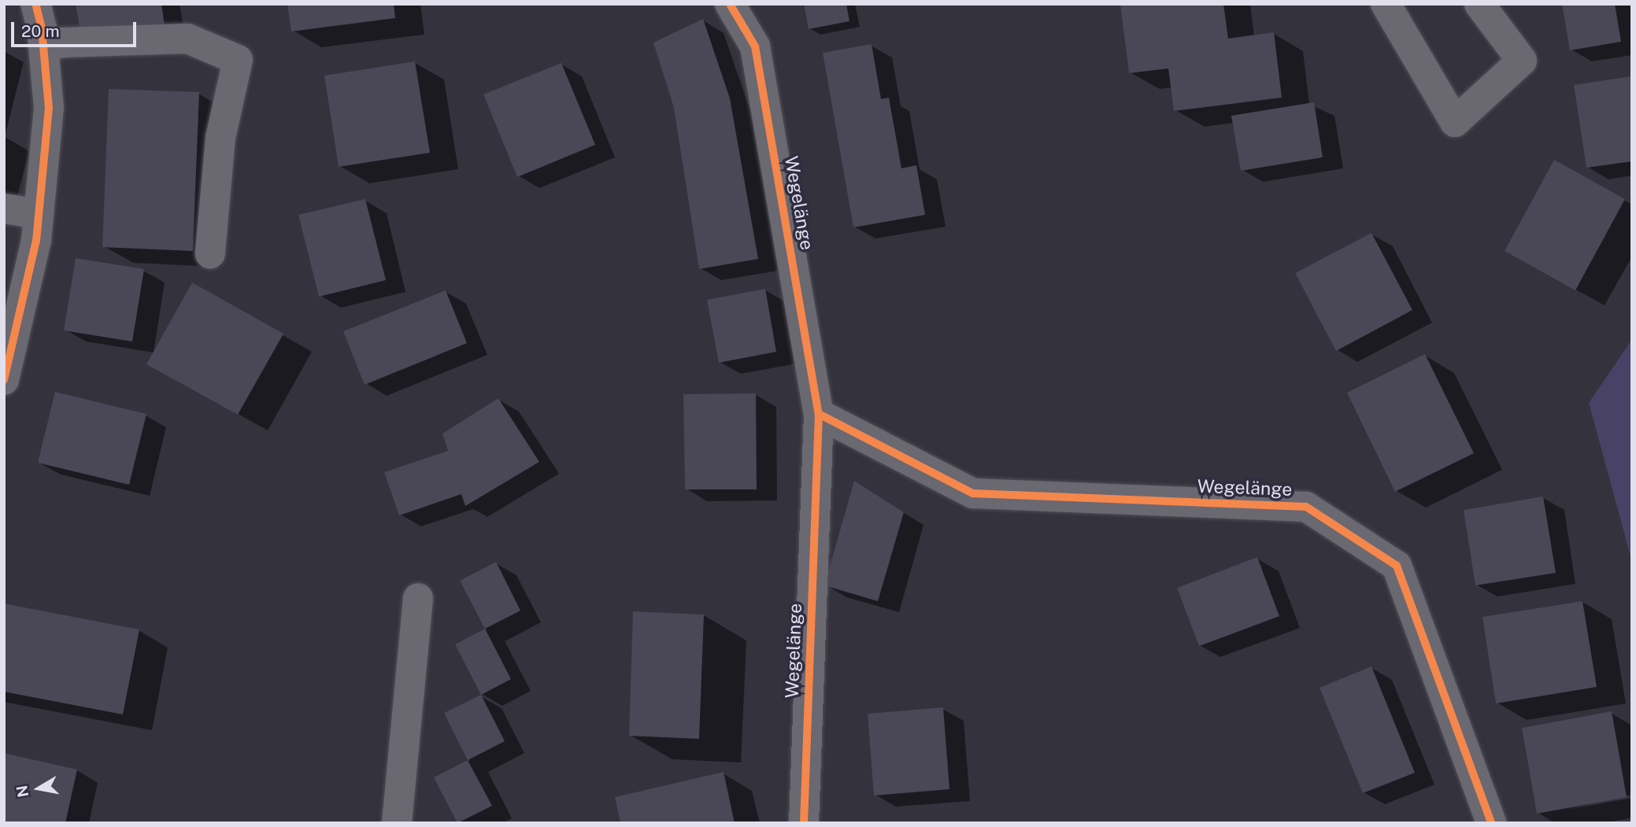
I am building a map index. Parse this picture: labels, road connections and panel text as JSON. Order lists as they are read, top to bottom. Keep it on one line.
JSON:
{"streets":{"street":["Wegelänge"]},"scale_bar":"20 m","north":"left"}
